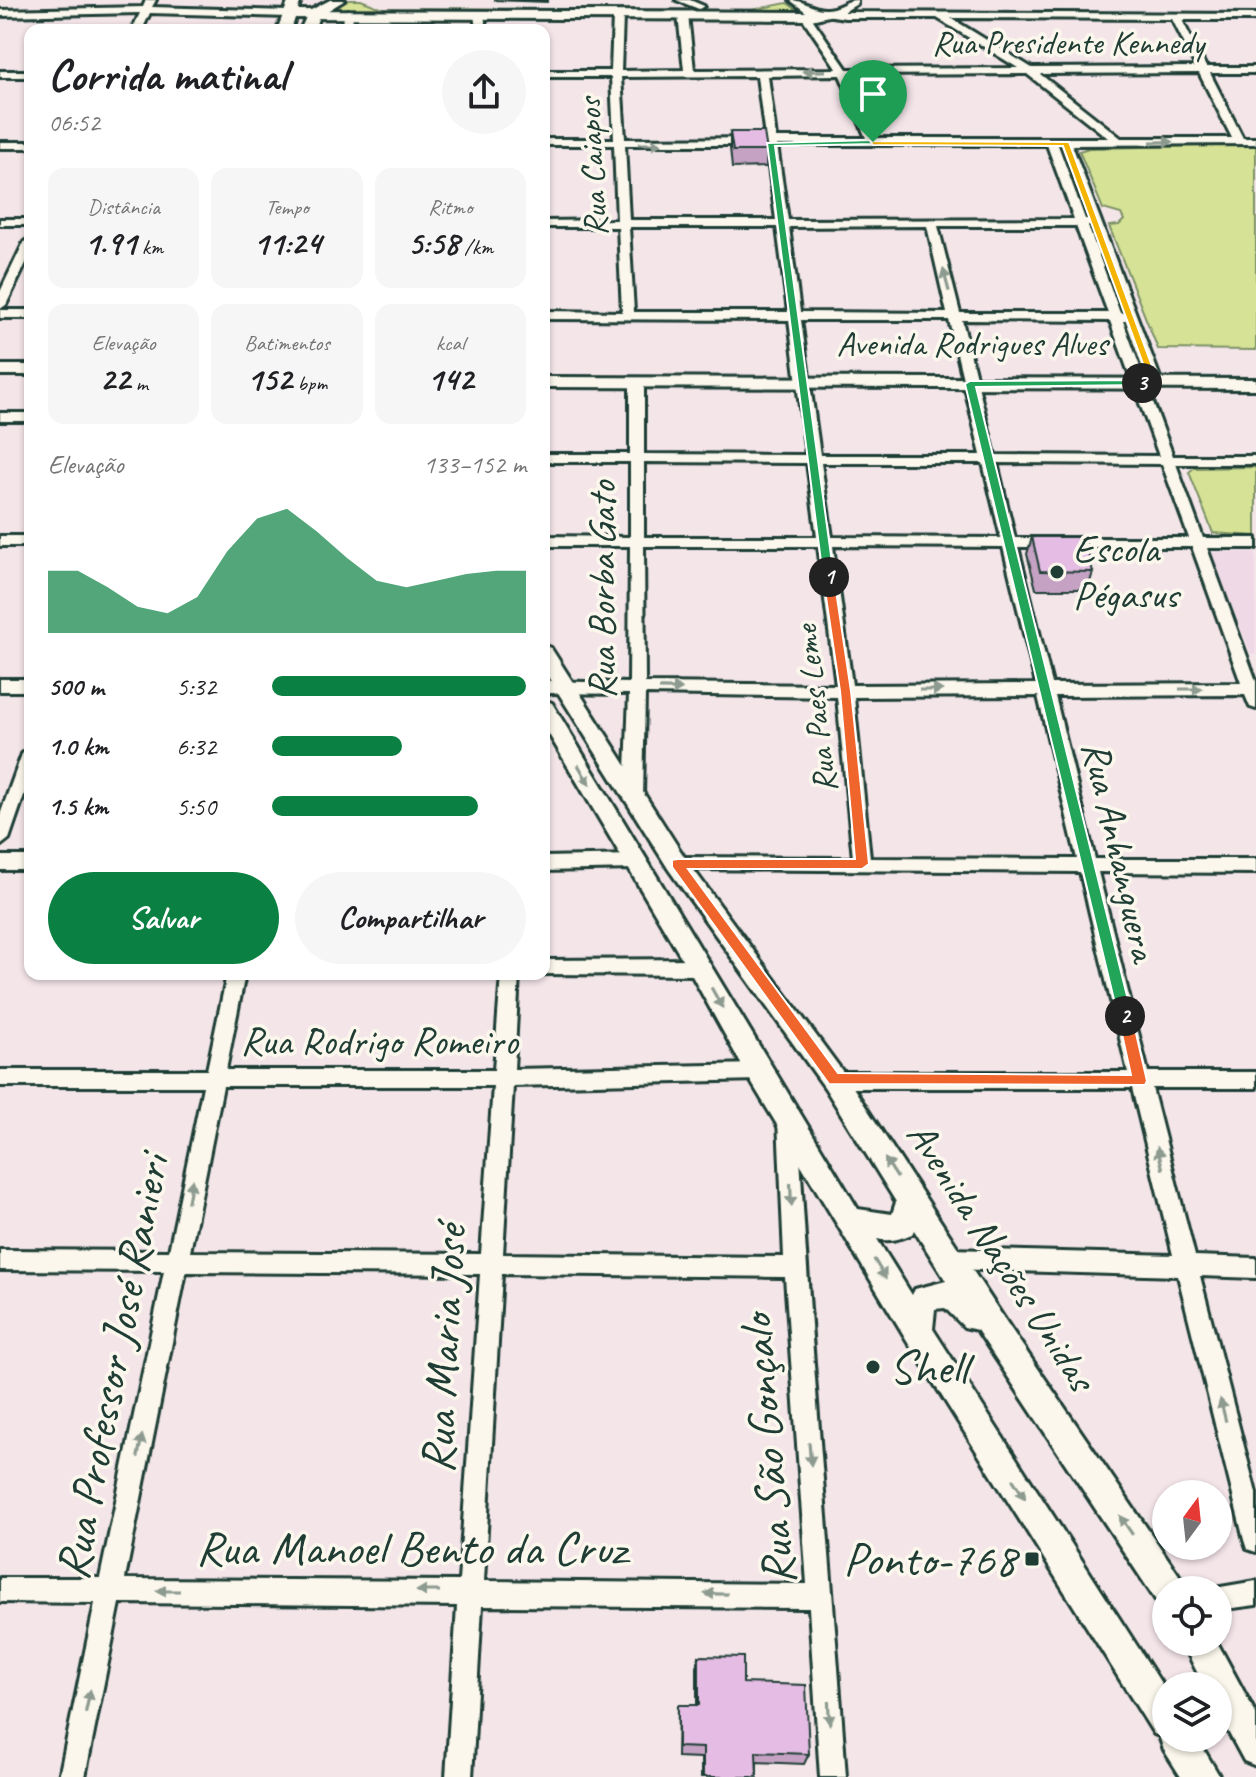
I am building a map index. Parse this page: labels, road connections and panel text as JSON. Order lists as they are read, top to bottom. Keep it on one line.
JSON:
{"streets":{"main road":["Avenida Rodrigues Alves","Avenida Nações Unidas"],"street":["Rua Presidente Kennedy","Rua Caiapos","Rua Borba Gato","Rua Paes Leme","Rua Anhanguera","Rua Rodrigo Romeiro","Rua Maria José","Rua Professor José Ranieri","Rua São Gonçalo","Rua Manoel Bento da Cruz"]},"crossings":[["Rua Presidente Kennedy","Rua Caiapos"],["Rua Presidente Kennedy","Rua Paes Leme"],["Avenida Rodrigues Alves","Rua Borba Gato"],["Avenida Rodrigues Alves","Rua Paes Leme"],["Avenida Rodrigues Alves","Rua Anhanguera"],["Rua Borba Gato","Avenida Nações Unidas"],["Rua Rodrigo Romeiro","Rua Maria José"],["Rua Rodrigo Romeiro","Rua Professor José Ranieri"],["Rua Maria José","Rua Manoel Bento da Cruz"],["Rua Professor José Ranieri","Rua Manoel Bento da Cruz"],["Rua São Gonçalo","Rua Manoel Bento da Cruz"]],"one_way":["Rua Professor José Ranieri","Rua São Gonçalo","Rua Manoel Bento da Cruz"],"places":{"other":["Escola Pégasus","Shell"],"transit":["Ponto-768"]},"north":"top","page":{"heading":["Corrida matinal","06:52"],"stats":[["Distância","1.91 km"],["Tempo","11:24"],["Ritmo","5:58 /km"],["Elevação","22 m"],["Batimentos","152 bpm"],["kcal","142"]],"pins":["3","1","2"],"chart":["Elevação","133–152 m"],"list":[{"name":"500 m","note":"5:32"},{"name":"1.0 km","note":"6:32"},{"name":"1.5 km","note":"5:50"}],"buttons":["Salvar","Compartilhar"]}}
